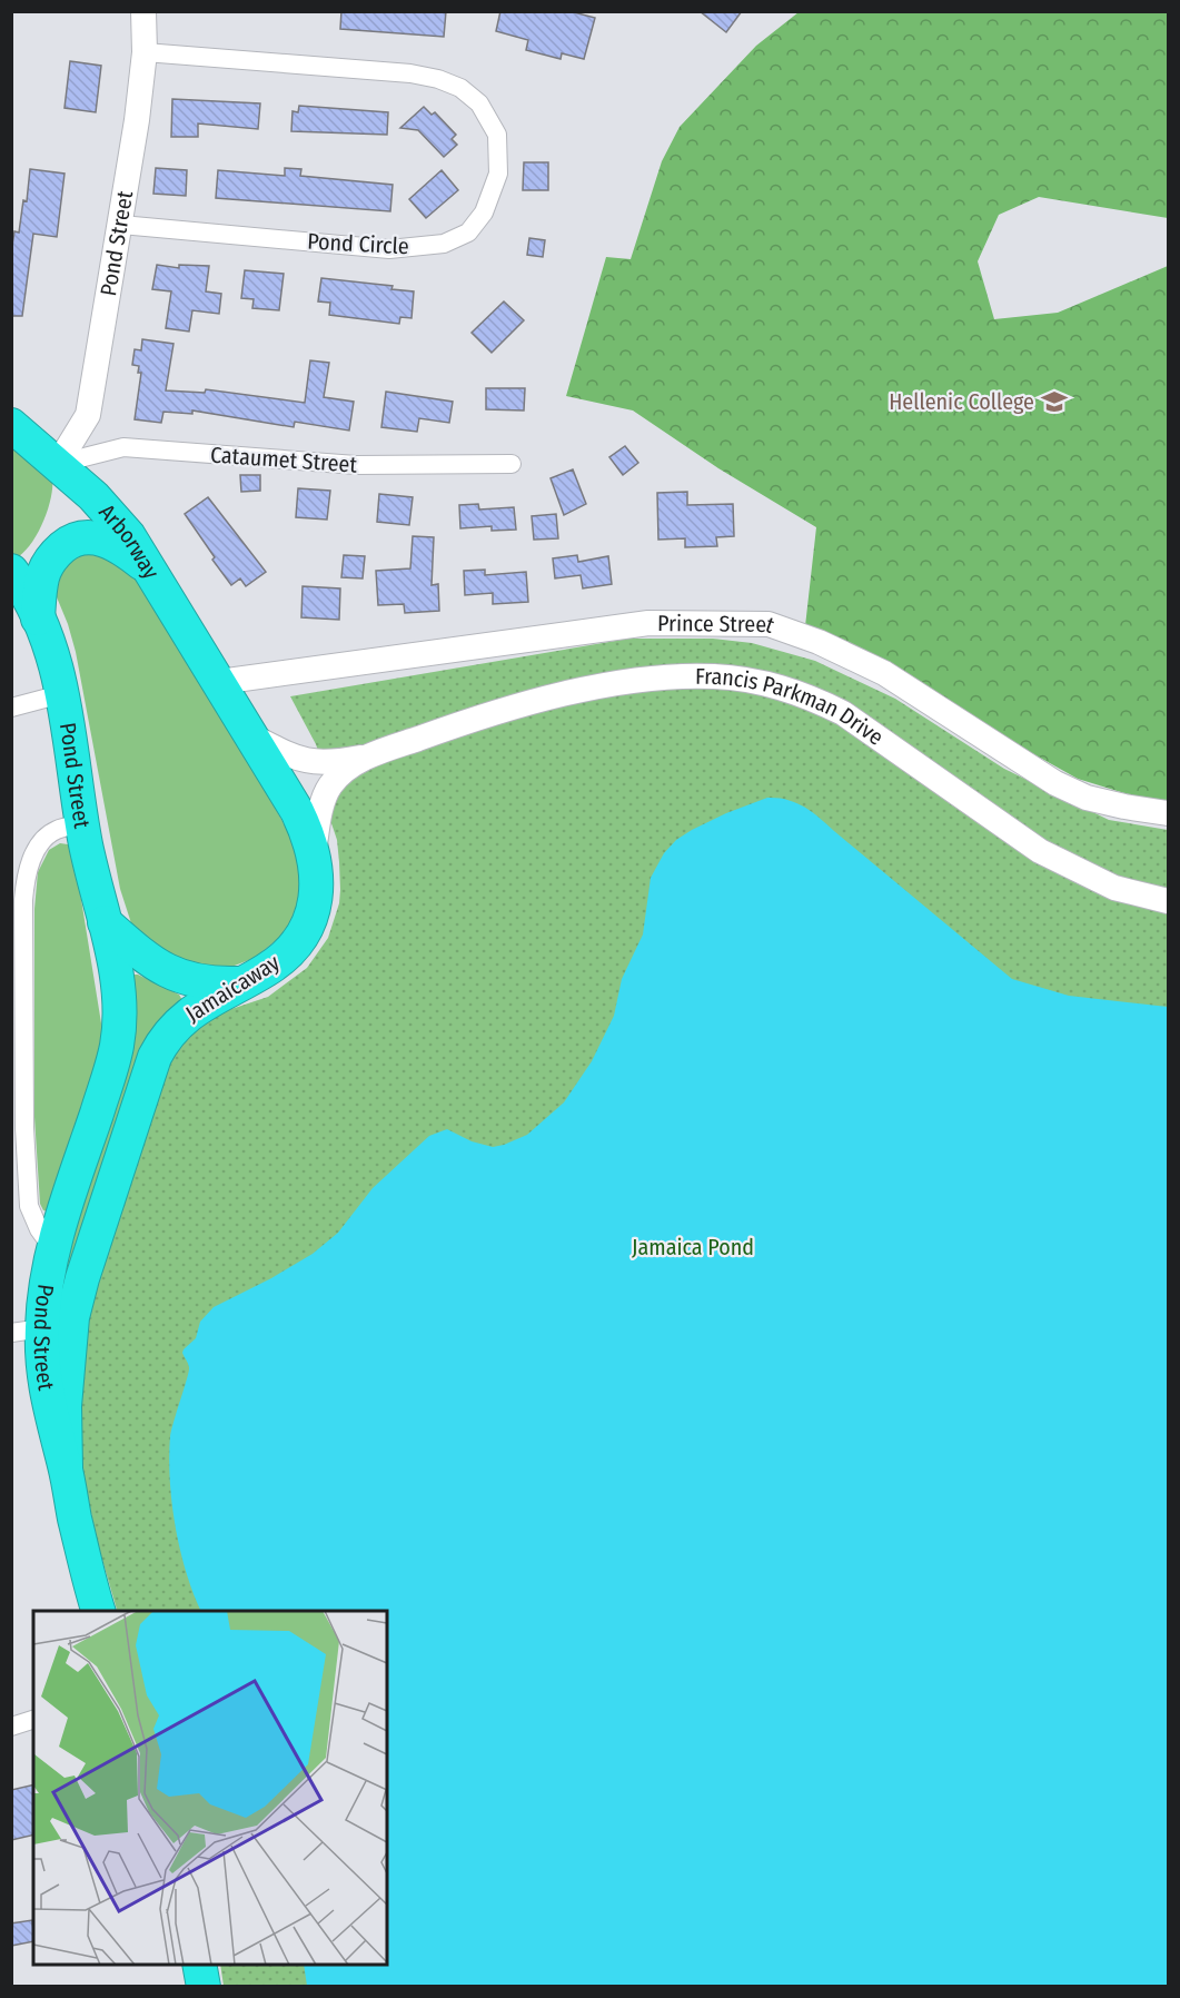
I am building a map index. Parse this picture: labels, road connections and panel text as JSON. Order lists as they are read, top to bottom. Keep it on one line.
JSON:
{"streets":{"highway":["Pond Street","Arborway","Jamaicaway"],"main road":["Prince Street","Francis Parkman Drive"],"street":["Pond Circle","Cataumet Street"]},"crossings":[["Pond Street","Pond Circle"],["Pond Street","Cataumet Street"],["Pond Street","Arborway"],["Pond Street","Jamaicaway"],["Cataumet Street","Arborway"],["Arborway","Prince Street"],["Arborway","Jamaicaway"],["Prince Street","Jamaicaway"],["Francis Parkman Drive","Jamaicaway"]],"parks":["Jamaica Pond"],"places":{"school or university":["Hellenic College"]}}
